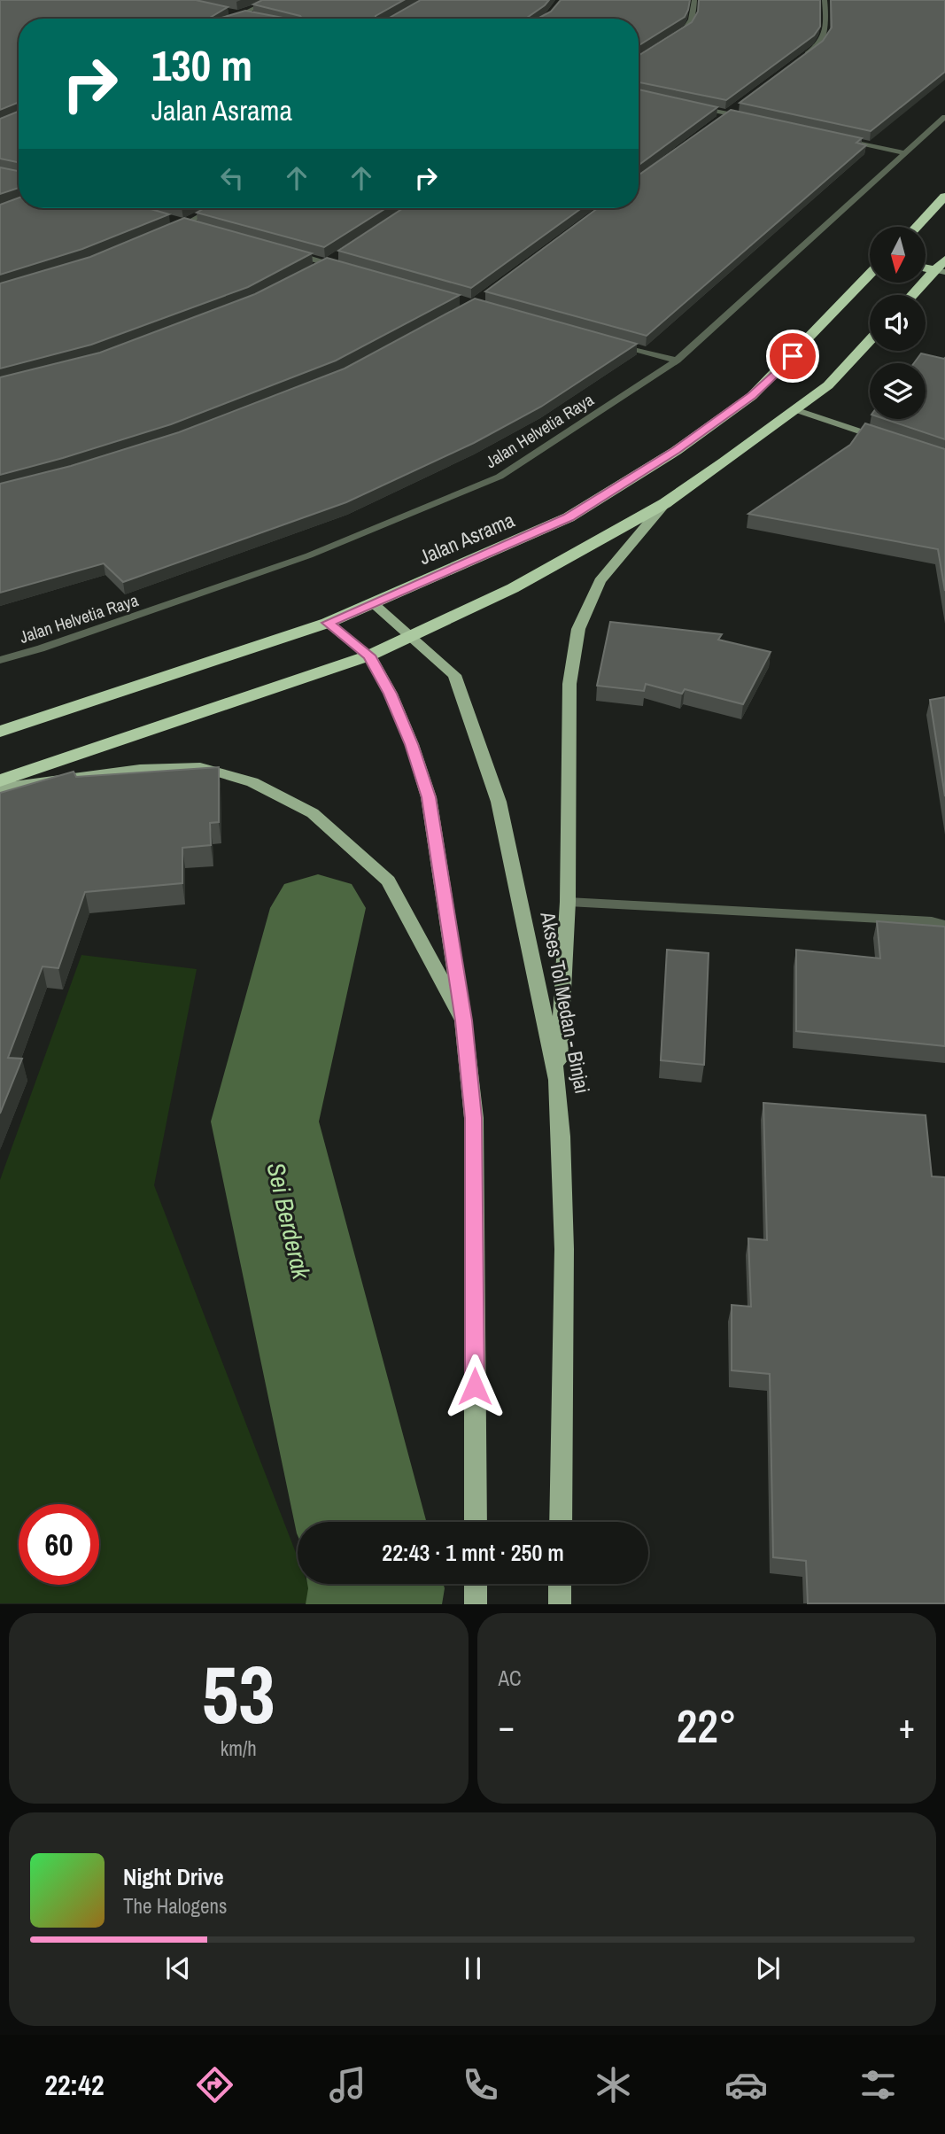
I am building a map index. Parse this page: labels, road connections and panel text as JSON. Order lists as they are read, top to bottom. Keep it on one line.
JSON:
{"streets":{"highway":["Jalan Asrama"],"main road":["Akses Tol Medan - Binjai"],"street":["Jalan Helvetia Raya"]},"crossings":[["Jalan Asrama","Akses Tol Medan - Binjai"]],"water":["Sei Berderak"],"north":"bottom","page":{"turn":["130 m","Jalan Asrama"],"limit":"60","trip":"22:43 · 1 mnt · 250 m","tile":[["53","km/h"],"AC"],"heat":["−","22°","+"],"song":["Night Drive","The Halogens"],"tabs":"22:42"}}
